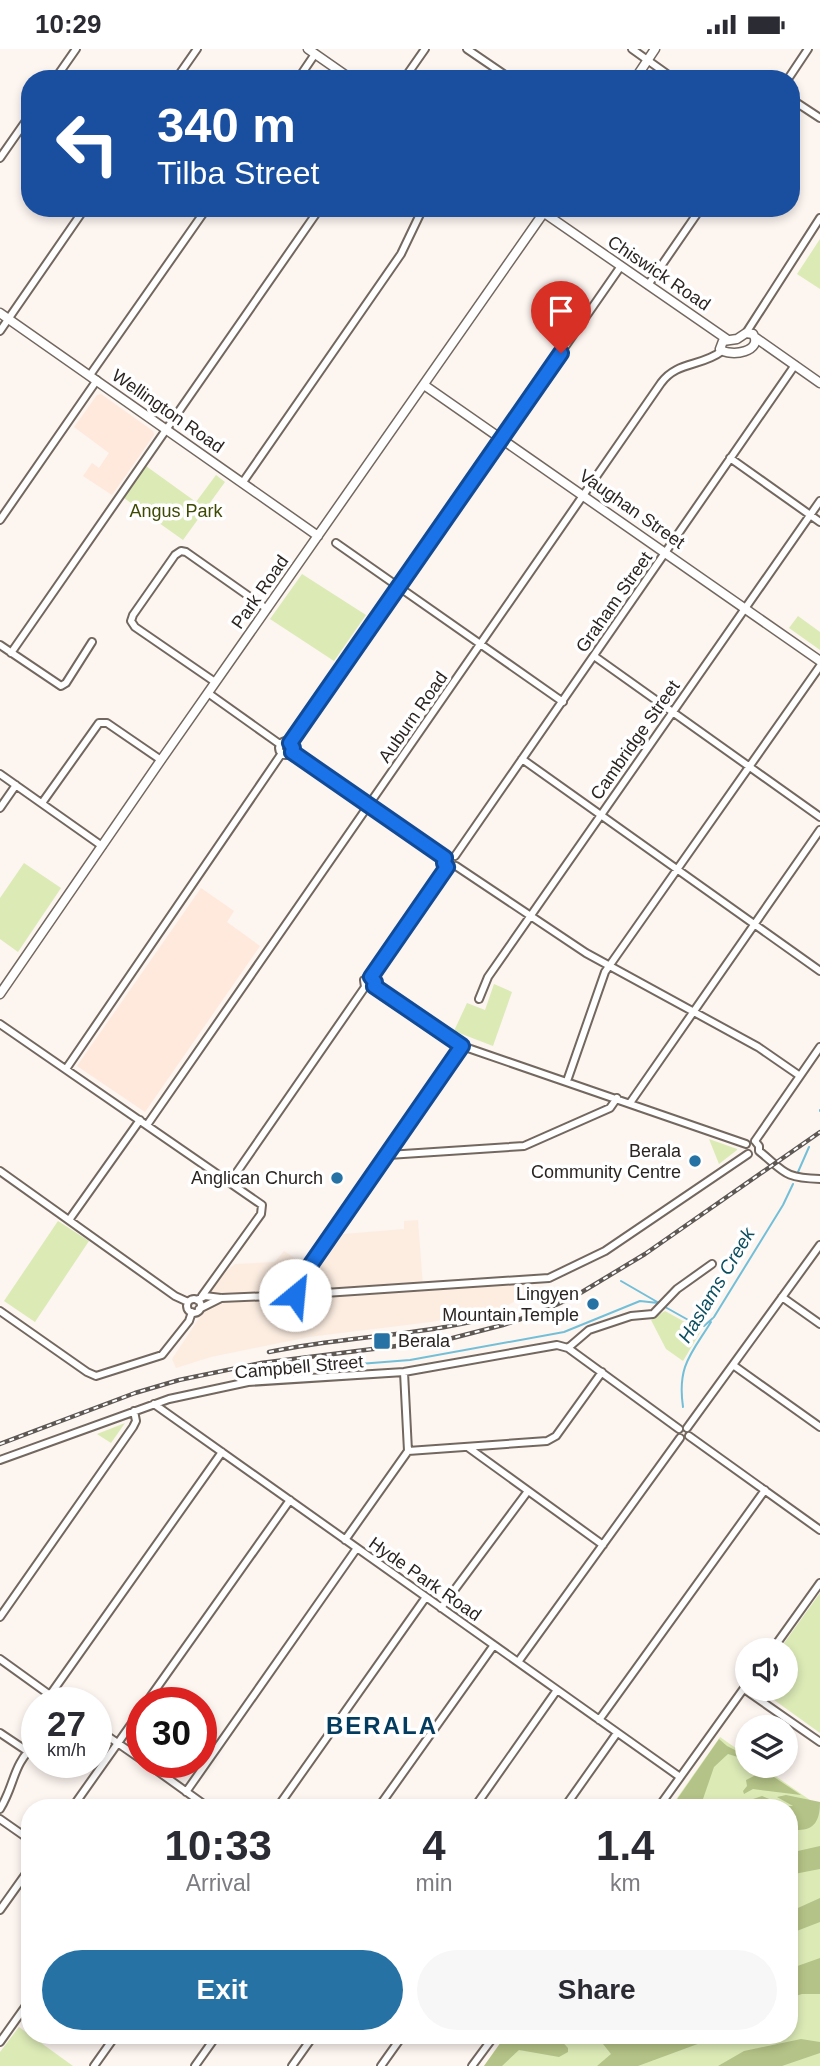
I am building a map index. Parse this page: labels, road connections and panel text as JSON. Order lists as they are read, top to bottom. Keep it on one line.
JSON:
{"streets":{"main road":["Chiswick Road","Wellington Road","Vaughan Street","Park Road"],"street":["Graham Street","Auburn Road","Cambridge Street","Campbell Street","Hyde Park Road"]},"crossings":[["Wellington Road","Park Road"],["Vaughan Street","Park Road"],["Vaughan Street","Graham Street"],["Vaughan Street","Auburn Road"],["Vaughan Street","Cambridge Street"],["Campbell Street","Hyde Park Road"]],"districts":["BERALA"],"water":["Haslams Creek"],"parks":["Angus Park"],"places":{"other":["Berala Community Centre","Anglican Church","Lingyen Mountain Temple"],"transit":["Berala"]},"page":{"status":"10:29","turn":["340 m","Tilba Street"],"speed":"27 km/h","limit":"30","eta":["10:33","Arrival","4","min","1.4","km"],"buttons":["Exit","Share"]}}
